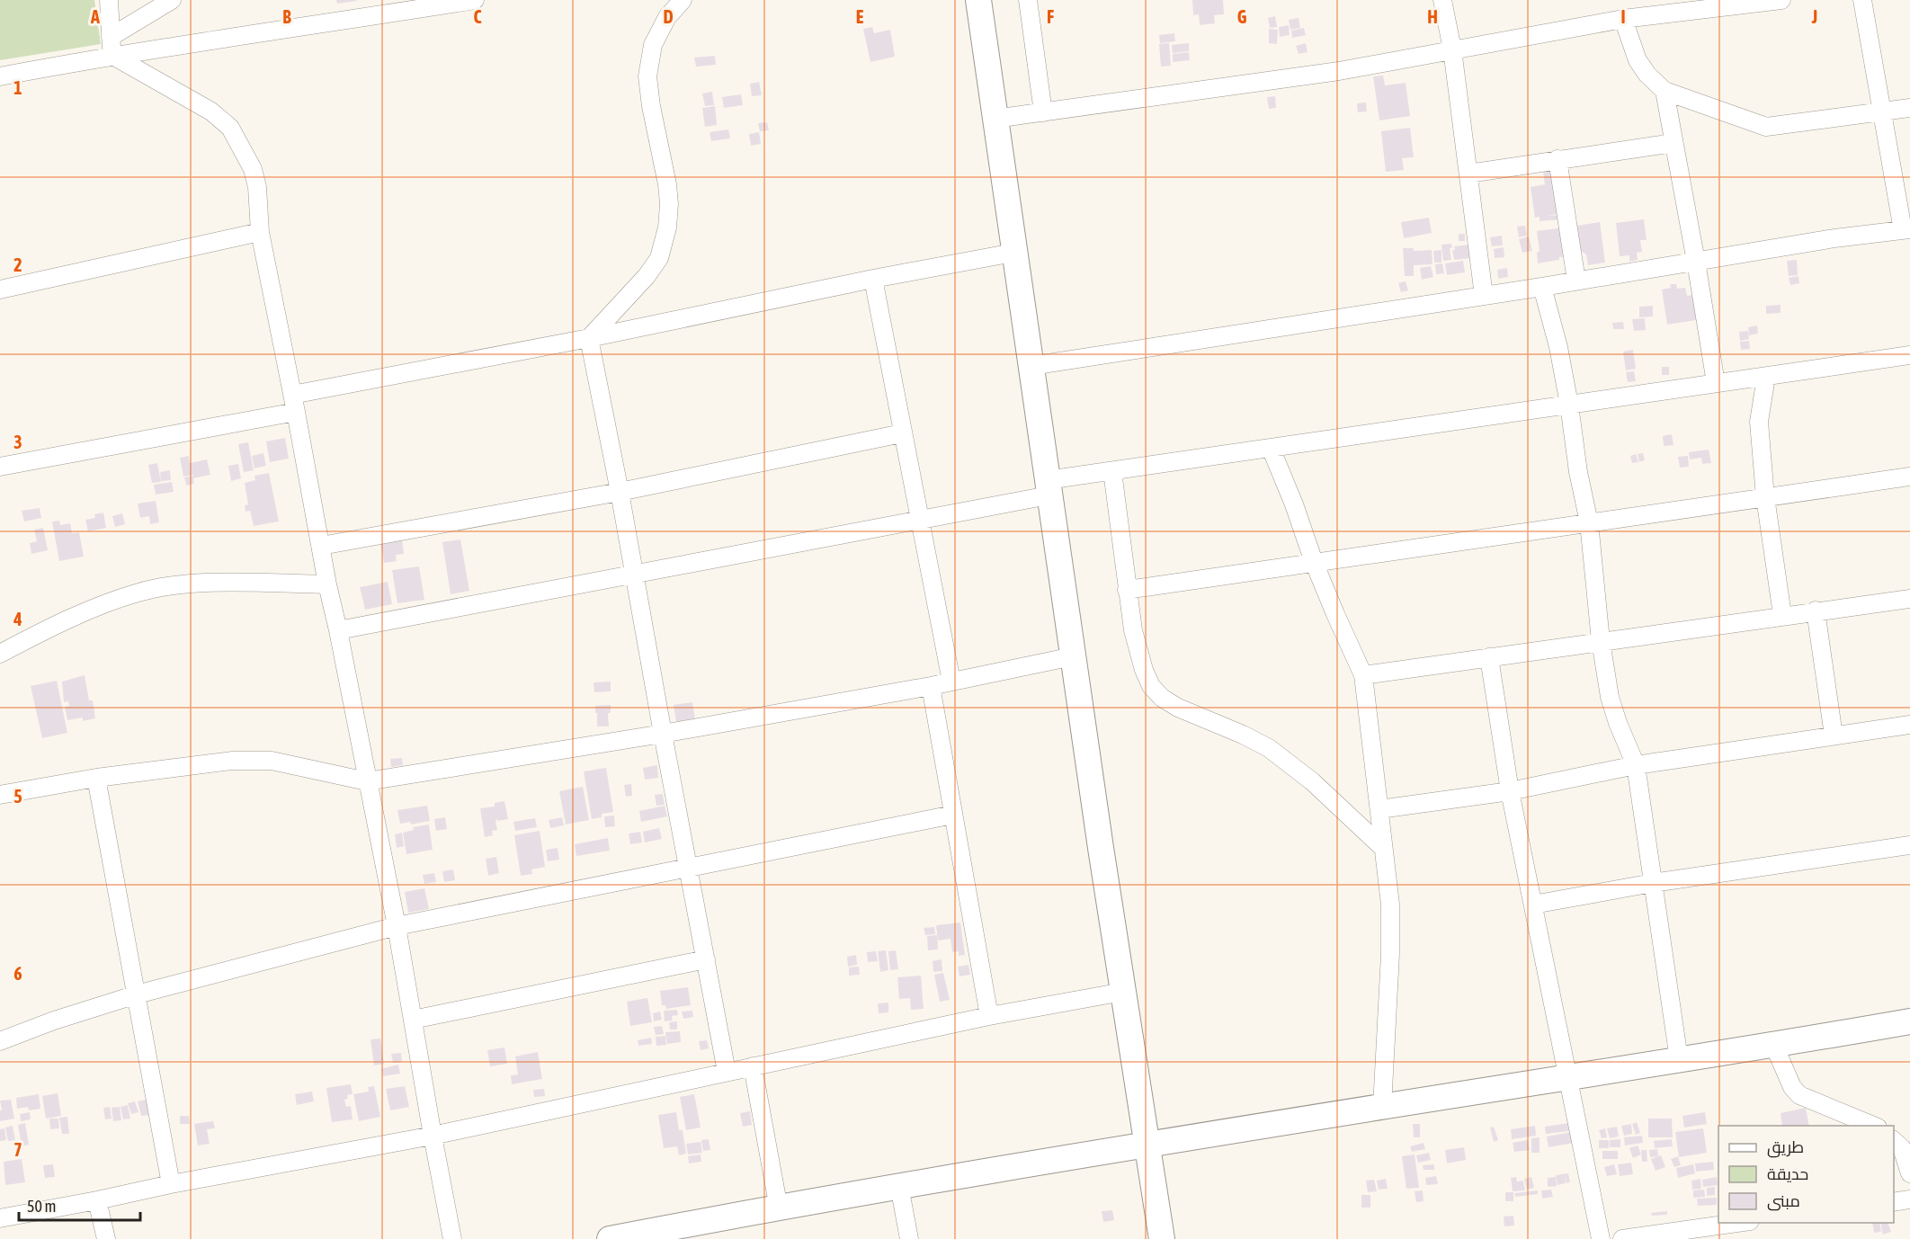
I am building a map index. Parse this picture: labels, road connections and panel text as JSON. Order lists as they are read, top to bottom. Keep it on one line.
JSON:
{"legend":["طريق","حديقة","مبنى"],"scale_bar":"50 m","grid":{"columns":["A","B","C","D","E","F","G","H","I","J"],"rows":["1","2","3","4","5","6","7"]}}
